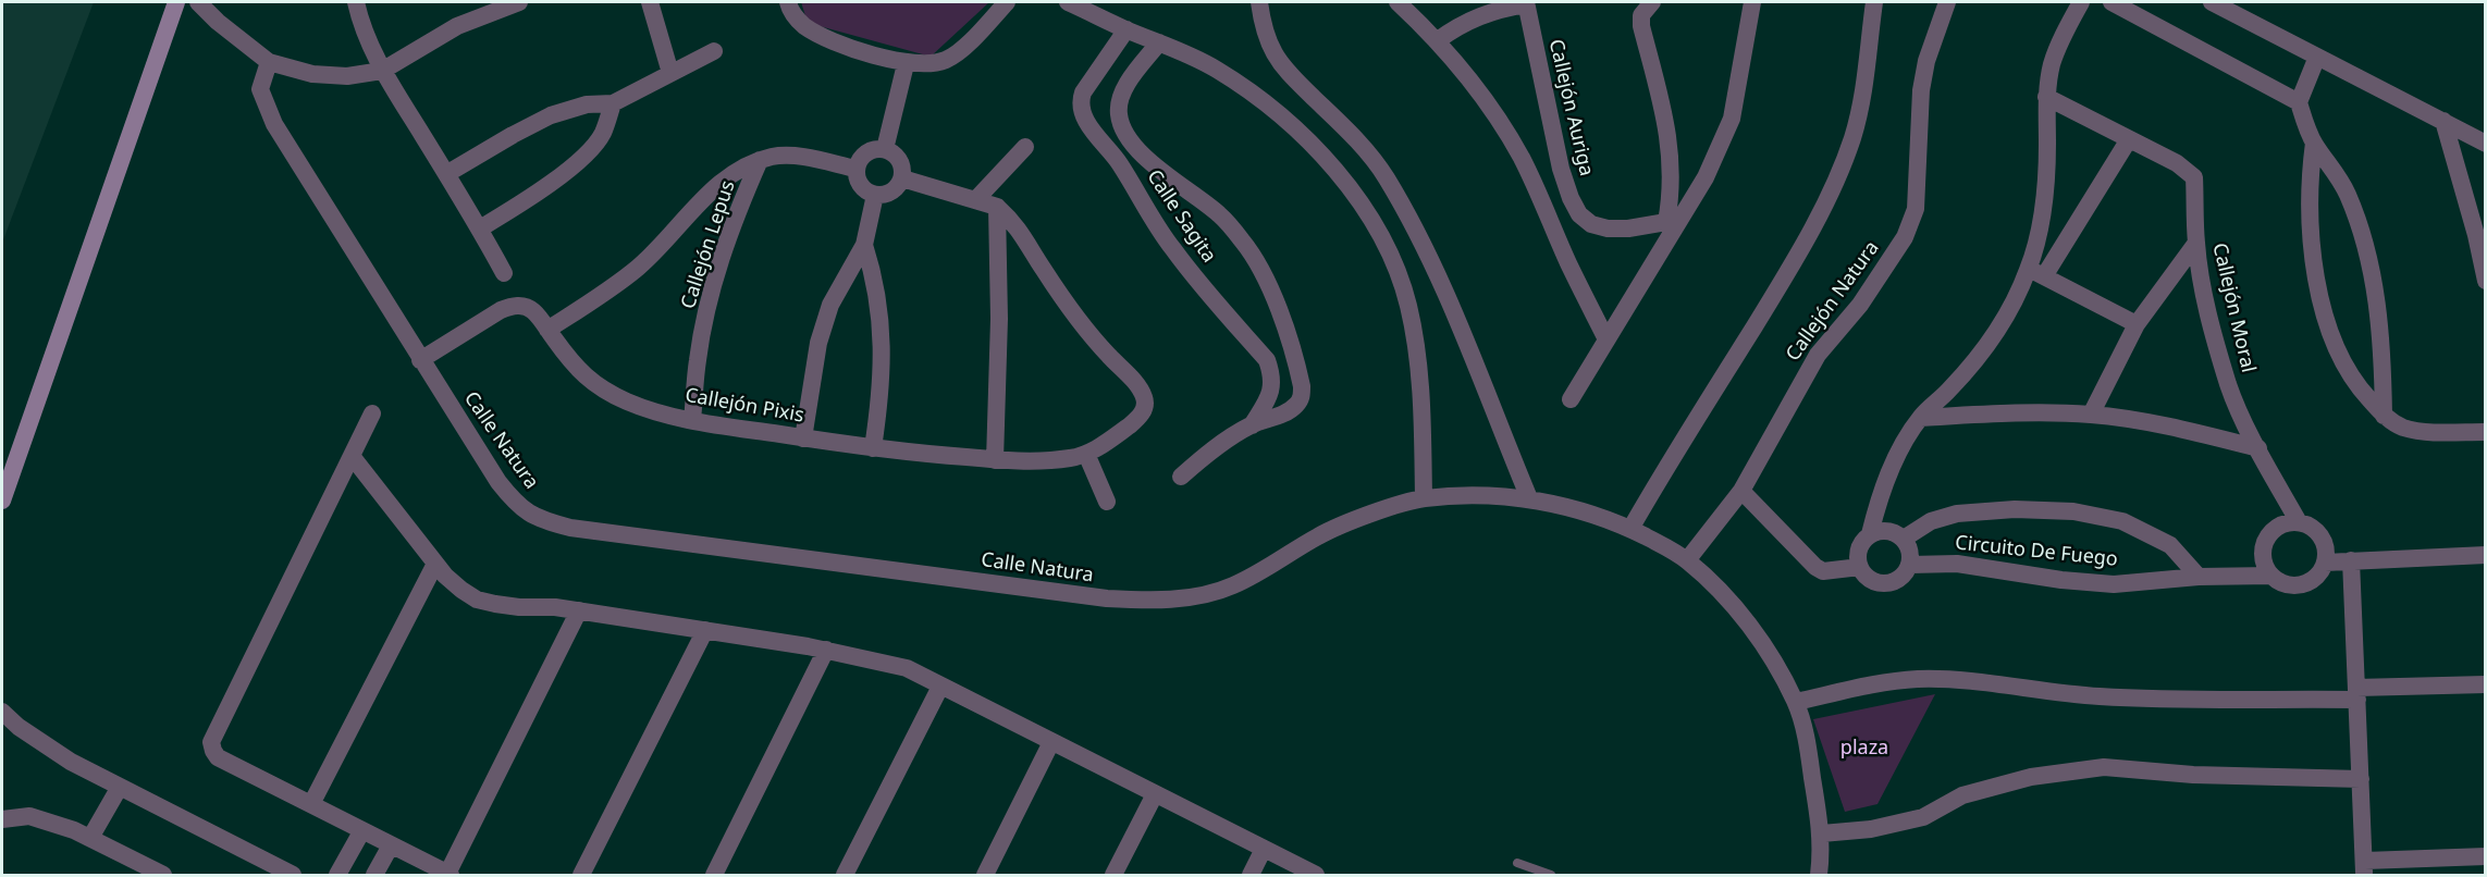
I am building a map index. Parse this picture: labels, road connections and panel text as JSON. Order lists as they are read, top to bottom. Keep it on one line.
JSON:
{"streets":{"street":["Callejón Auriga","Calle Sagita","Callejón Lepus","Callejón Natura","Callejón Moral","Callejón Pixis","Calle Natura","Circuito De Fuego"]},"crossings":[["Callejón Lepus","Callejón Pixis"],["Callejón Natura","Calle Natura"],["Callejón Moral","Circuito De Fuego"],["Callejón Pixis","Calle Natura"]],"parks":["plaza"]}
